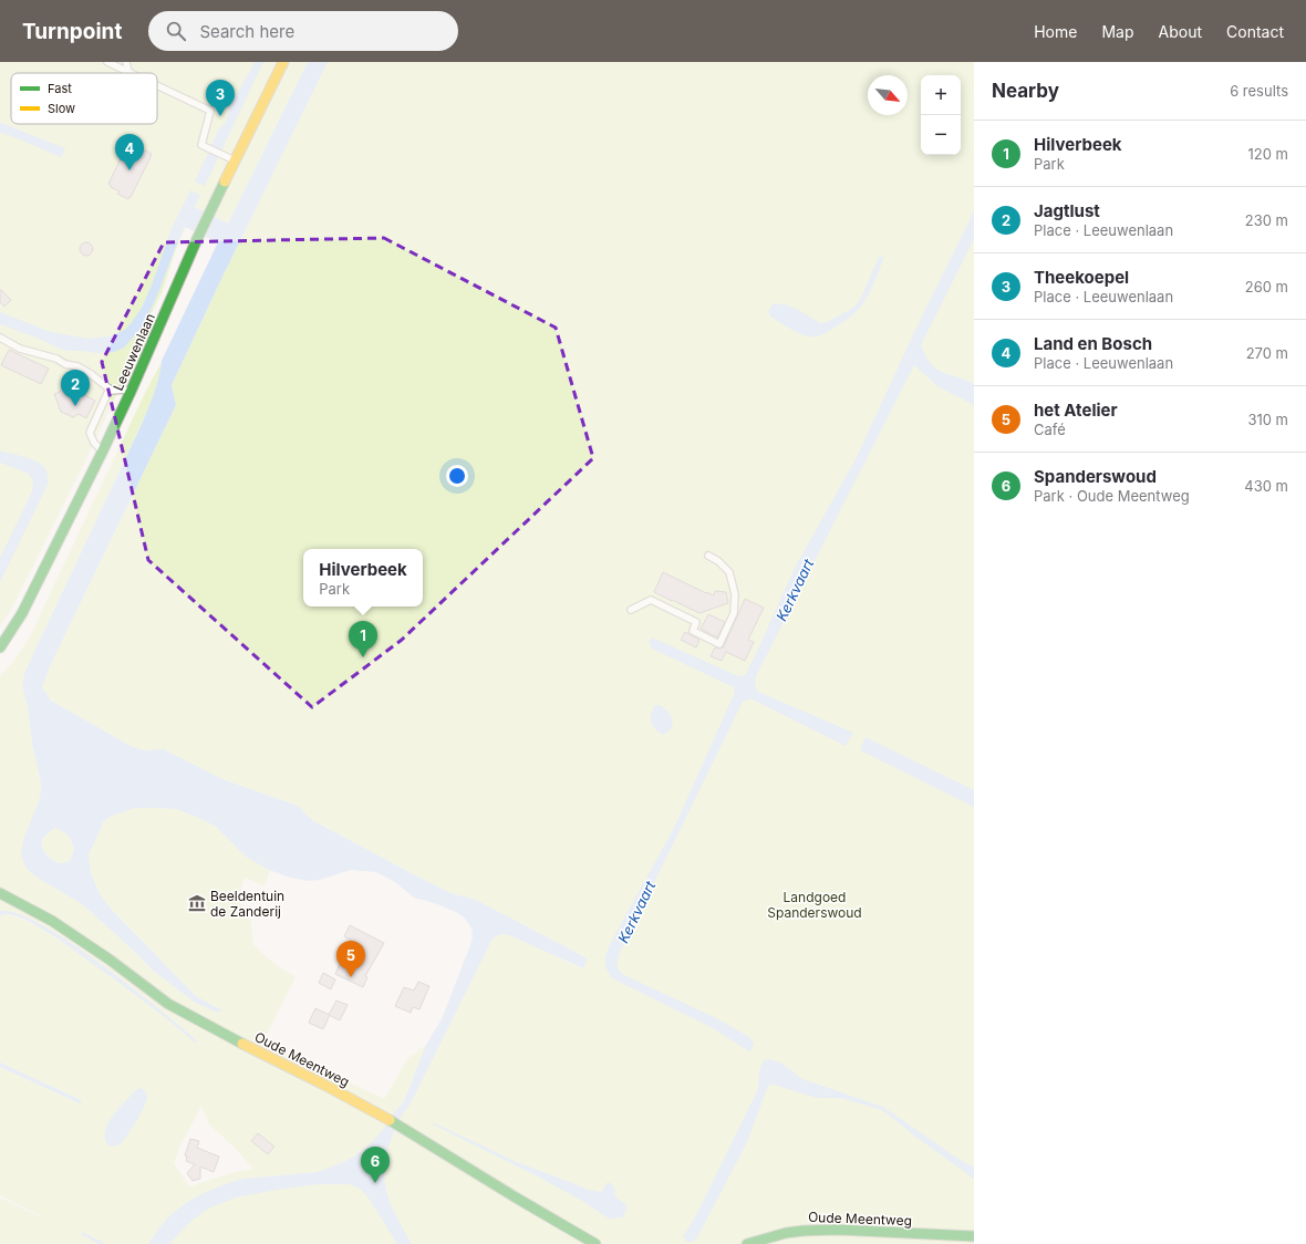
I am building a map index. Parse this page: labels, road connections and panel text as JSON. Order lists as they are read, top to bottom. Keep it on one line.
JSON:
{"streets":{"street":["Leeuwenlaan","Oude Meentweg"]},"water":["Kerkvaart"],"parks":["Landgoed Spanderswoud"],"places":{"museum":["Beeldentuin de Zanderij"]},"legend":["Fast","Slow"],"north":"bottom right","page":{"header":"Turnpoint","search":"Search here","nav":["Home","Map","About","Contact"],"heading":["Nearby","6 results"],"map_buttons":["+","−"],"pins":["3","4","2","1","5","6"],"list":[{"mark":"1","name":"Hilverbeek","note":"Park","value":"120 m"},{"mark":"2","name":"Jagtlust","note":"Place · Leeuwenlaan","value":"230 m"},{"mark":"3","name":"Theekoepel","note":"Place · Leeuwenlaan","value":"260 m"},{"mark":"4","name":"Land en Bosch","note":"Place · Leeuwenlaan","value":"270 m"},{"mark":"5","name":"het Atelier","note":"Café","value":"310 m"},{"mark":"6","name":"Spanderswoud","note":"Park · Oude Meentweg","value":"430 m"}],"popup":["Hilverbeek","Park"]}}
